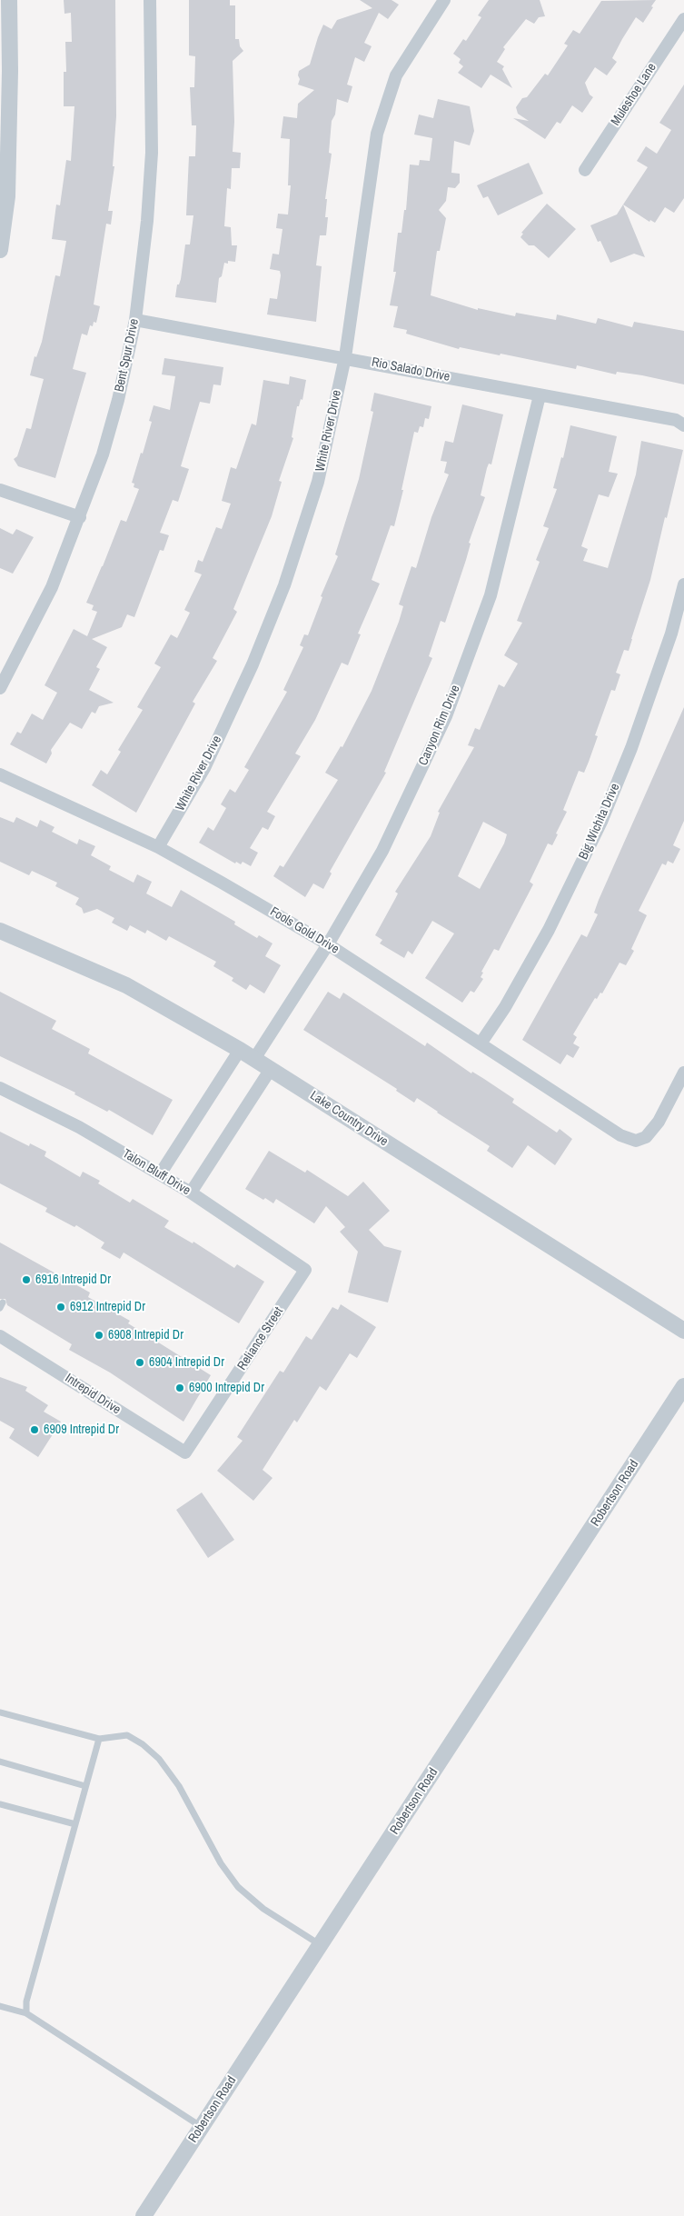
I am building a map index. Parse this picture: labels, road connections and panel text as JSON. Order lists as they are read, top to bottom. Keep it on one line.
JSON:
{"streets":{"street":["Muleshoe Lane","Bent Spur Drive","Rio Salado Drive","White River Drive","Canyon Rim Drive","Big Wichita Drive","Fools Gold Drive","Lake Country Drive","Talon Bluff Drive","Reliance Street","Intrepid Drive","Robertson Road"]},"crossings":[["Bent Spur Drive","Rio Salado Drive"],["Rio Salado Drive","White River Drive"],["Rio Salado Drive","Canyon Rim Drive"],["White River Drive","Fools Gold Drive"],["Canyon Rim Drive","Fools Gold Drive"],["Canyon Rim Drive","Lake Country Drive"],["Big Wichita Drive","Fools Gold Drive"],["Talon Bluff Drive","Reliance Street"],["Reliance Street","Intrepid Drive"]],"places":["6916 Intrepid Dr","6912 Intrepid Dr","6908 Intrepid Dr","6904 Intrepid Dr","6900 Intrepid Dr","6909 Intrepid Dr"]}
